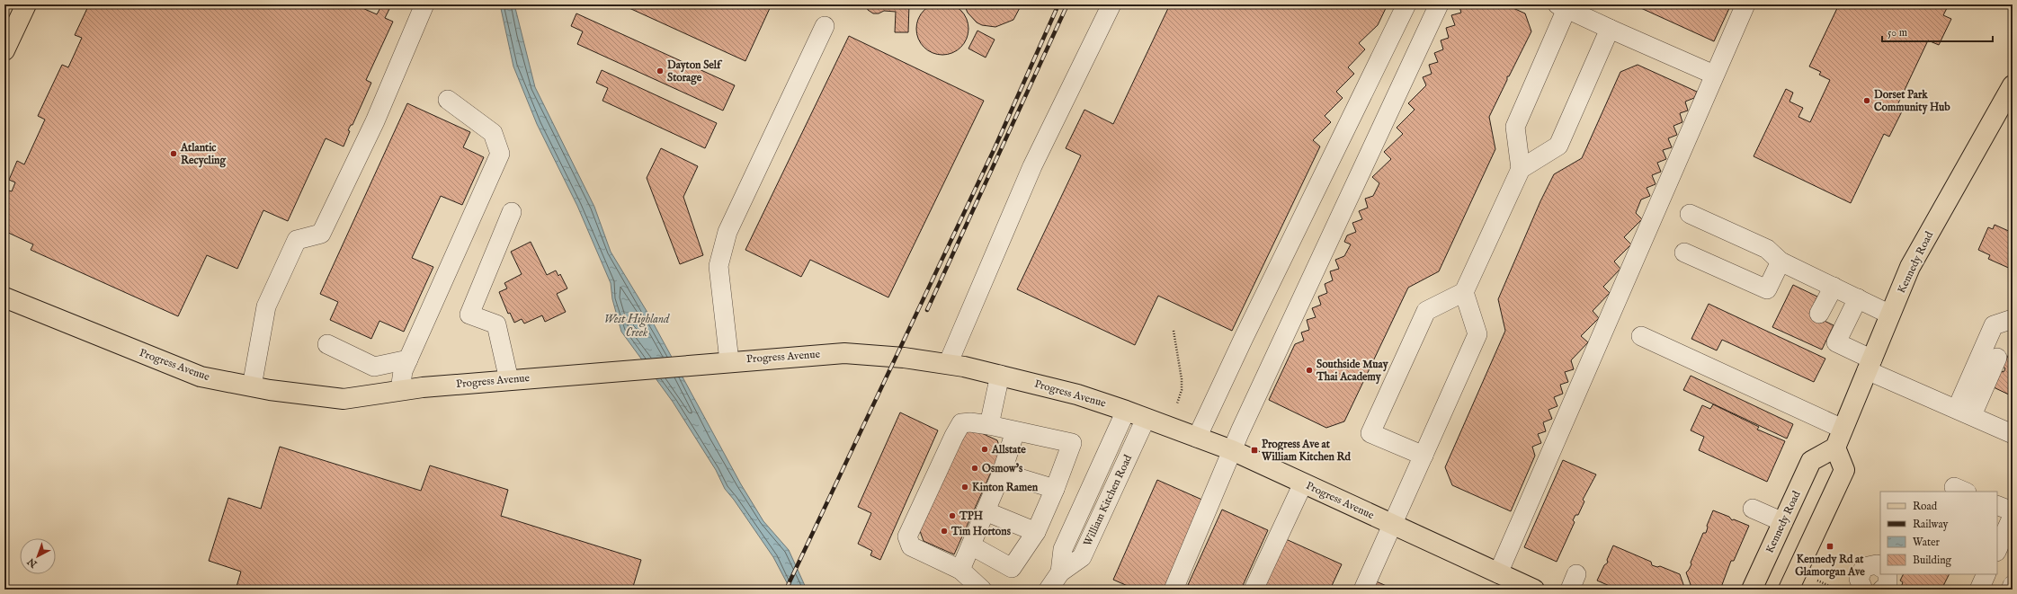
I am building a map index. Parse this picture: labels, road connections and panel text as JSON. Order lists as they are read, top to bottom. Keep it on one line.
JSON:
{"streets":{"main road":["Kennedy Road","Progress Avenue"],"street":["William Kitchen Road"]},"crossings":[["Progress Avenue","William Kitchen Road"]],"water":["West Highland Creek"],"places":{"other":["Dayton Self Storage","Dorset Park Community Hub","Atlantic Recycling","Southside Muay Thai Academy","Allstate","Osmow's","Kinton Ramen","TPH","Tim Hortons"],"transit":["Progress Ave at William Kitchen Rd","Kennedy Rd at Glamorgan Ave"]},"legend":["Road","Railway","Water","Building"],"scale_bar":"50 m","north":"bottom left"}
